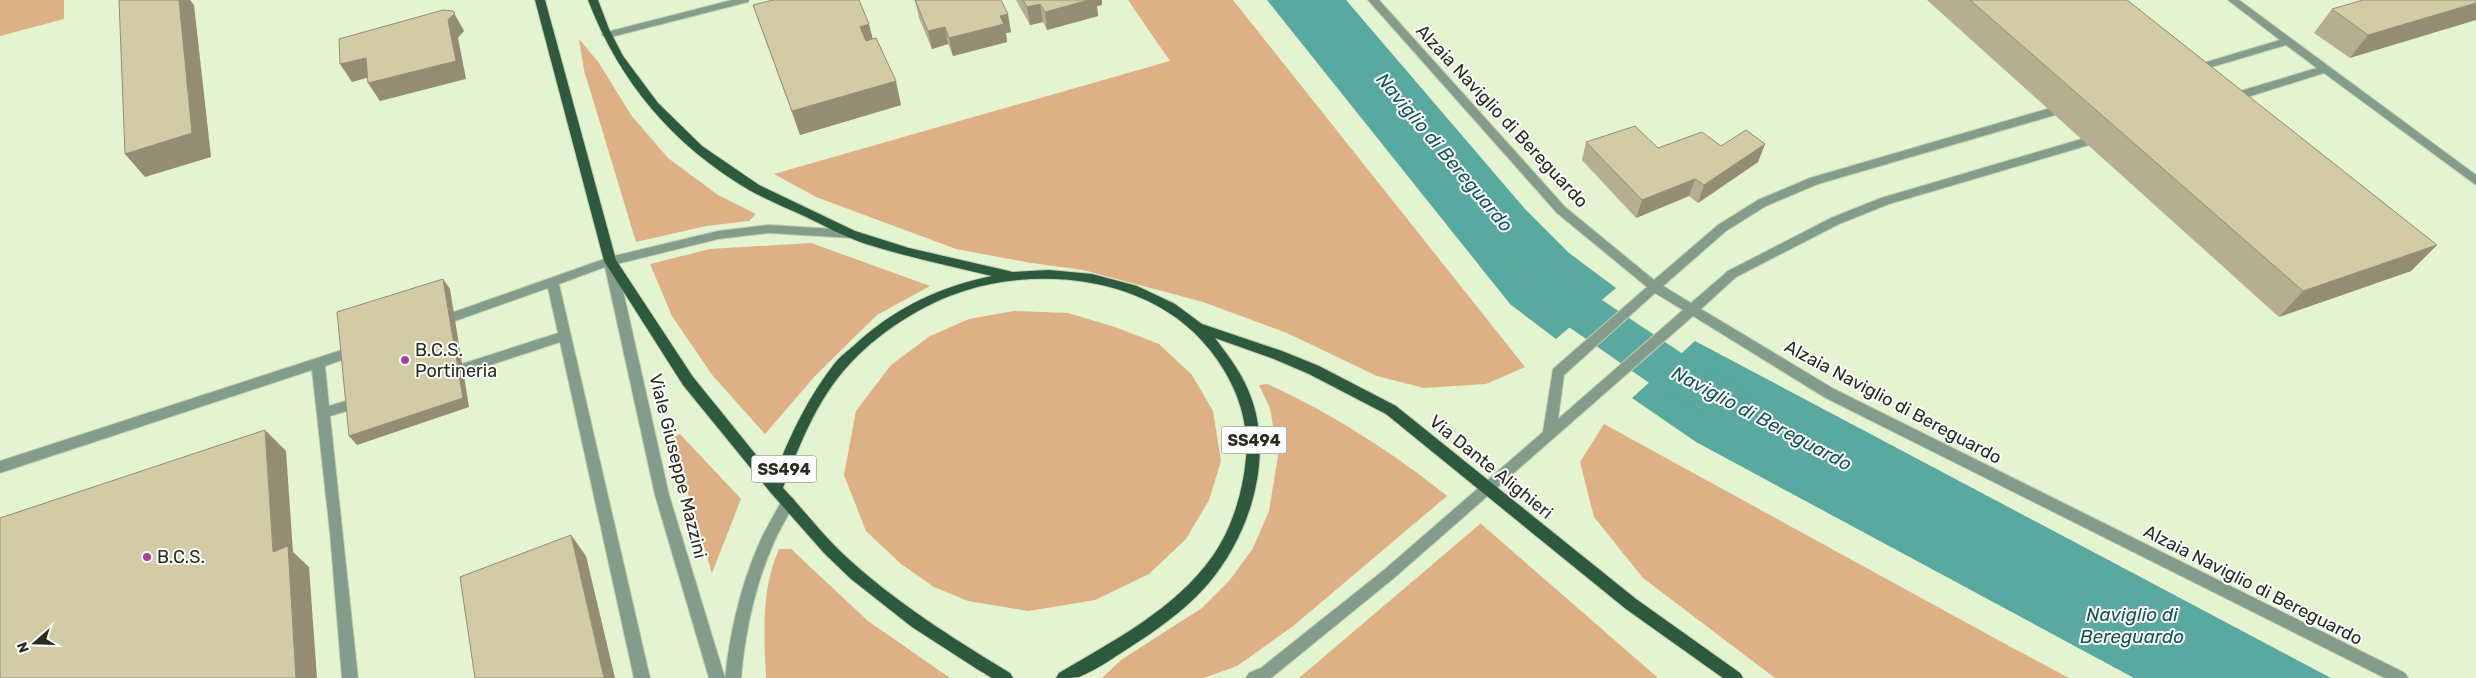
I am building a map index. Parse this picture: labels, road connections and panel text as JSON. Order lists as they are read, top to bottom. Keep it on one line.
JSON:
{"streets":{"main road":["SS494","Viale Giuseppe Mazzini","Via Dante Alighieri"],"street":["Alzaia Naviglio di Bereguardo"]},"crossings":[["SS494","Viale Giuseppe Mazzini"],["SS494","Via Dante Alighieri"]],"water":["Naviglio di Bereguardo"],"places":["B.C.S. Portineria","B.C.S."],"north":"left"}
